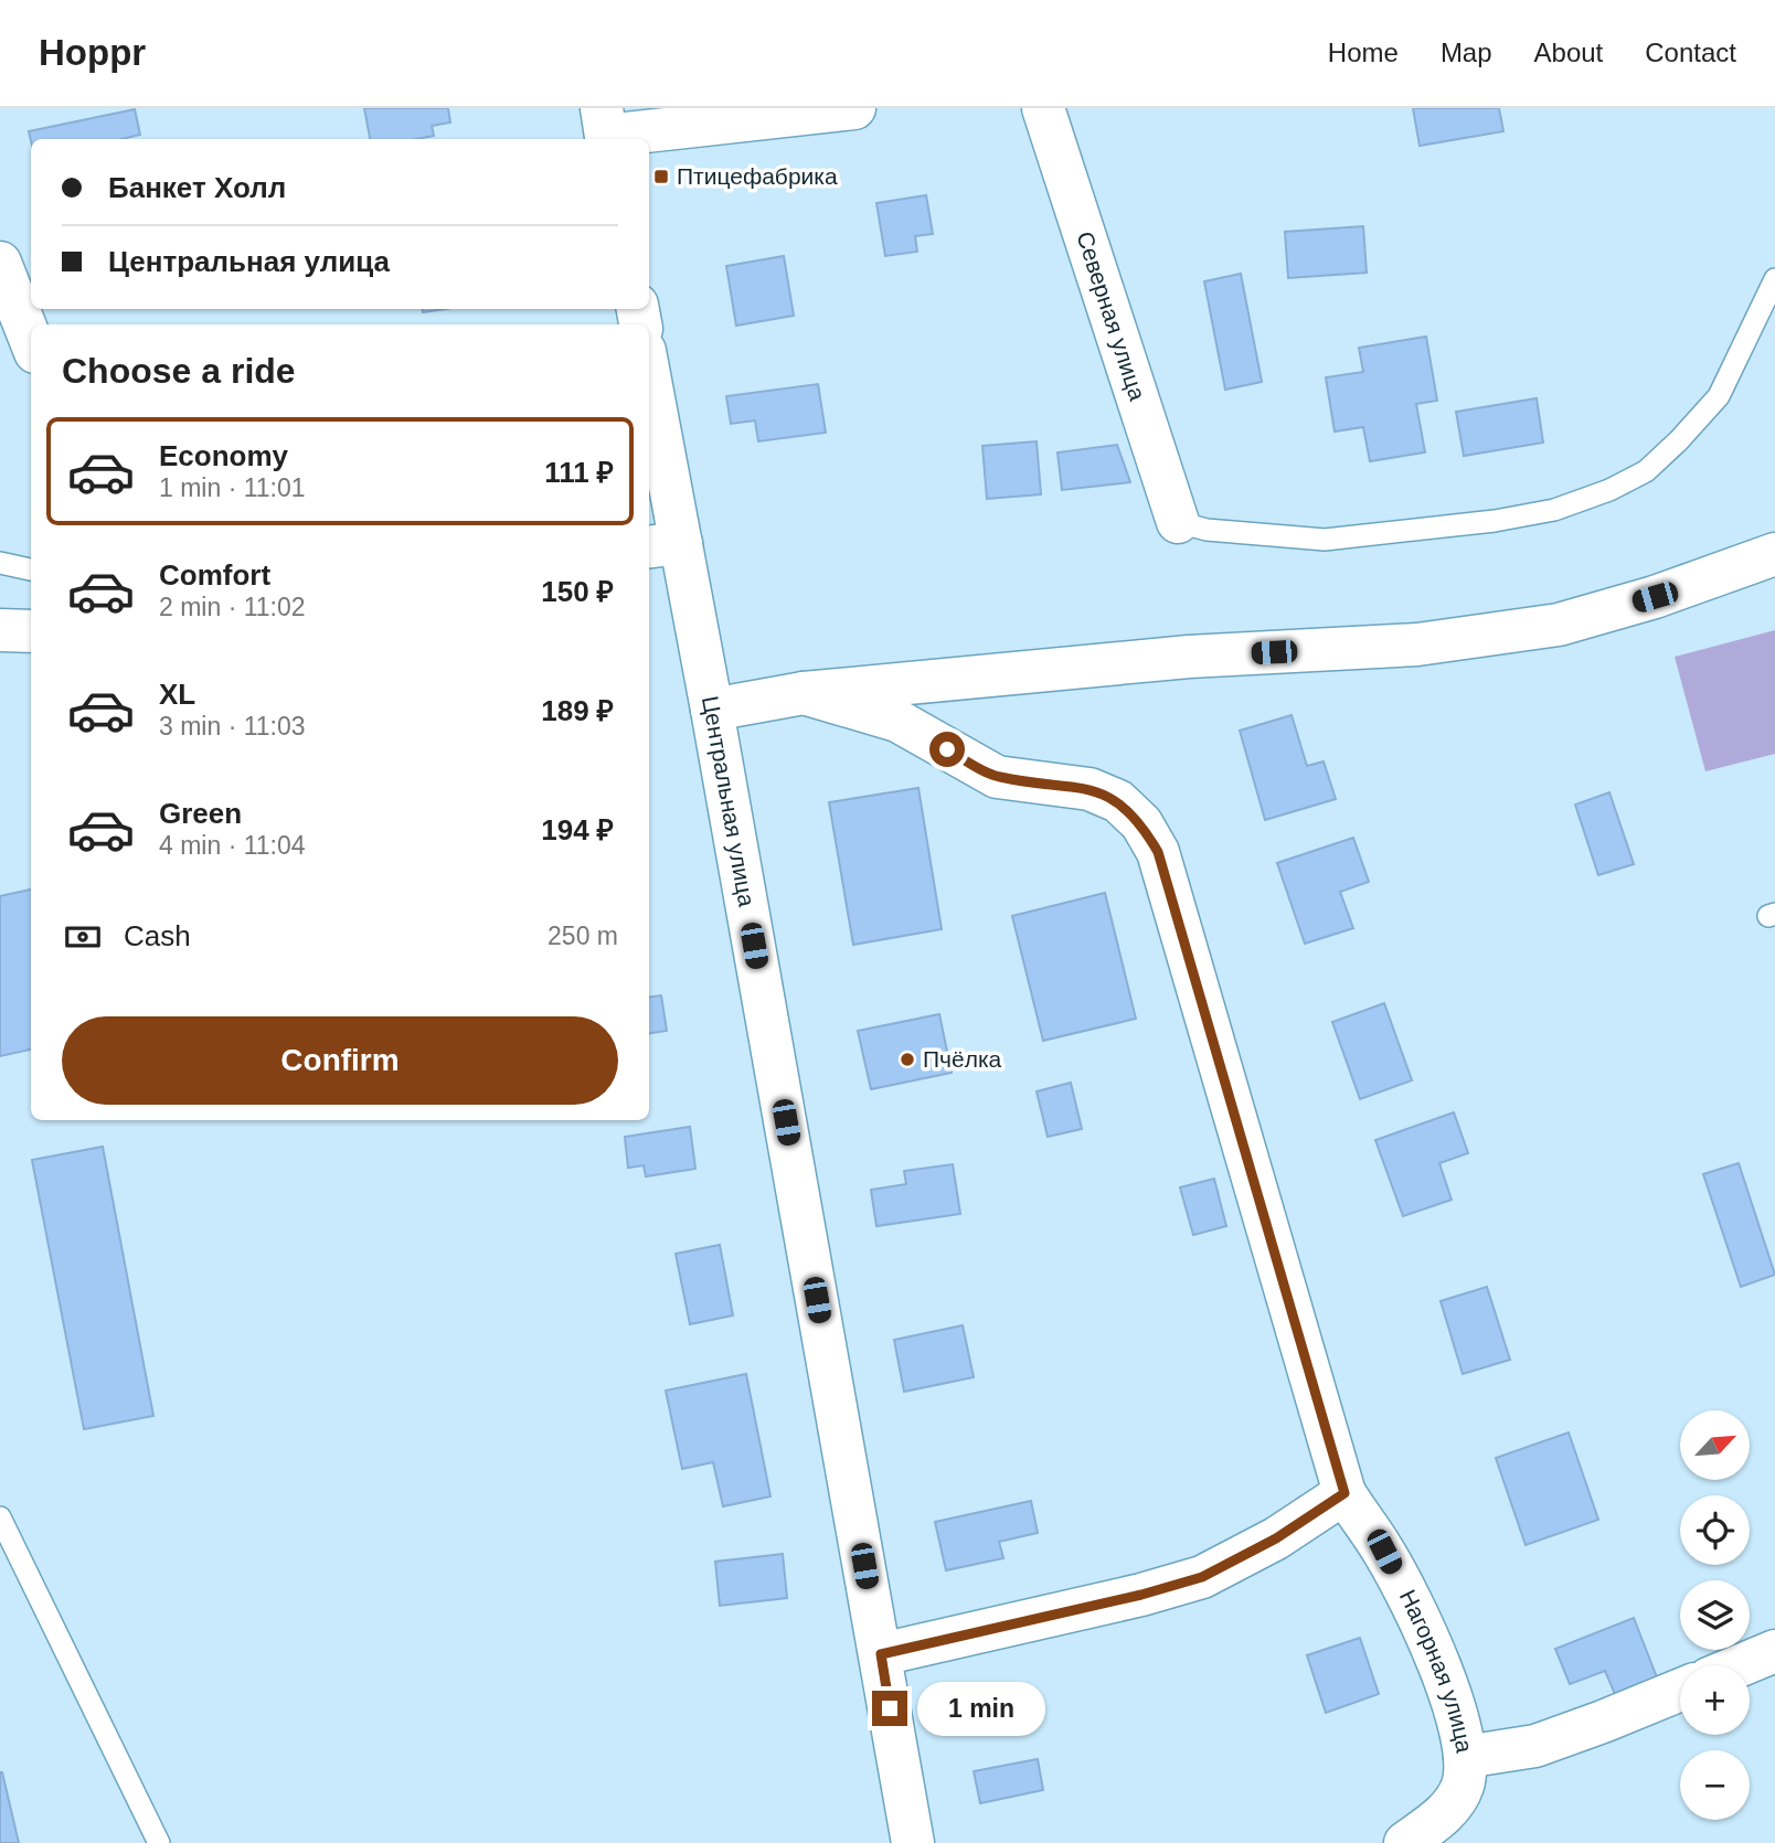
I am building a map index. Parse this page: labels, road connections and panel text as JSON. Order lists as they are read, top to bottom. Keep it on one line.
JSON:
{"streets":{"street":["Северная улица","Центральная улица","Нагорная улица"]},"places":{"transit":["Птицефабрика"],"other":["Пчёлка"]},"north":"top right","page":{"header":"Hoppr","nav":["Home","Map","About","Contact"],"banner":["Банкет Холл","Центральная улица"],"heading":"Choose a ride","list":[{"name":"Economy","note":"1 min · 11:01","value":"111 ₽"},{"name":"Comfort","note":"2 min · 11:02","value":"150 ₽"},{"name":"XL","note":"3 min · 11:03","value":"189 ₽"},{"name":"Green","note":"4 min · 11:04","value":"194 ₽"}],"pay":["Cash","250 m"],"buttons":"Confirm","map_buttons":["+","−"],"bubble":"1 min"}}
